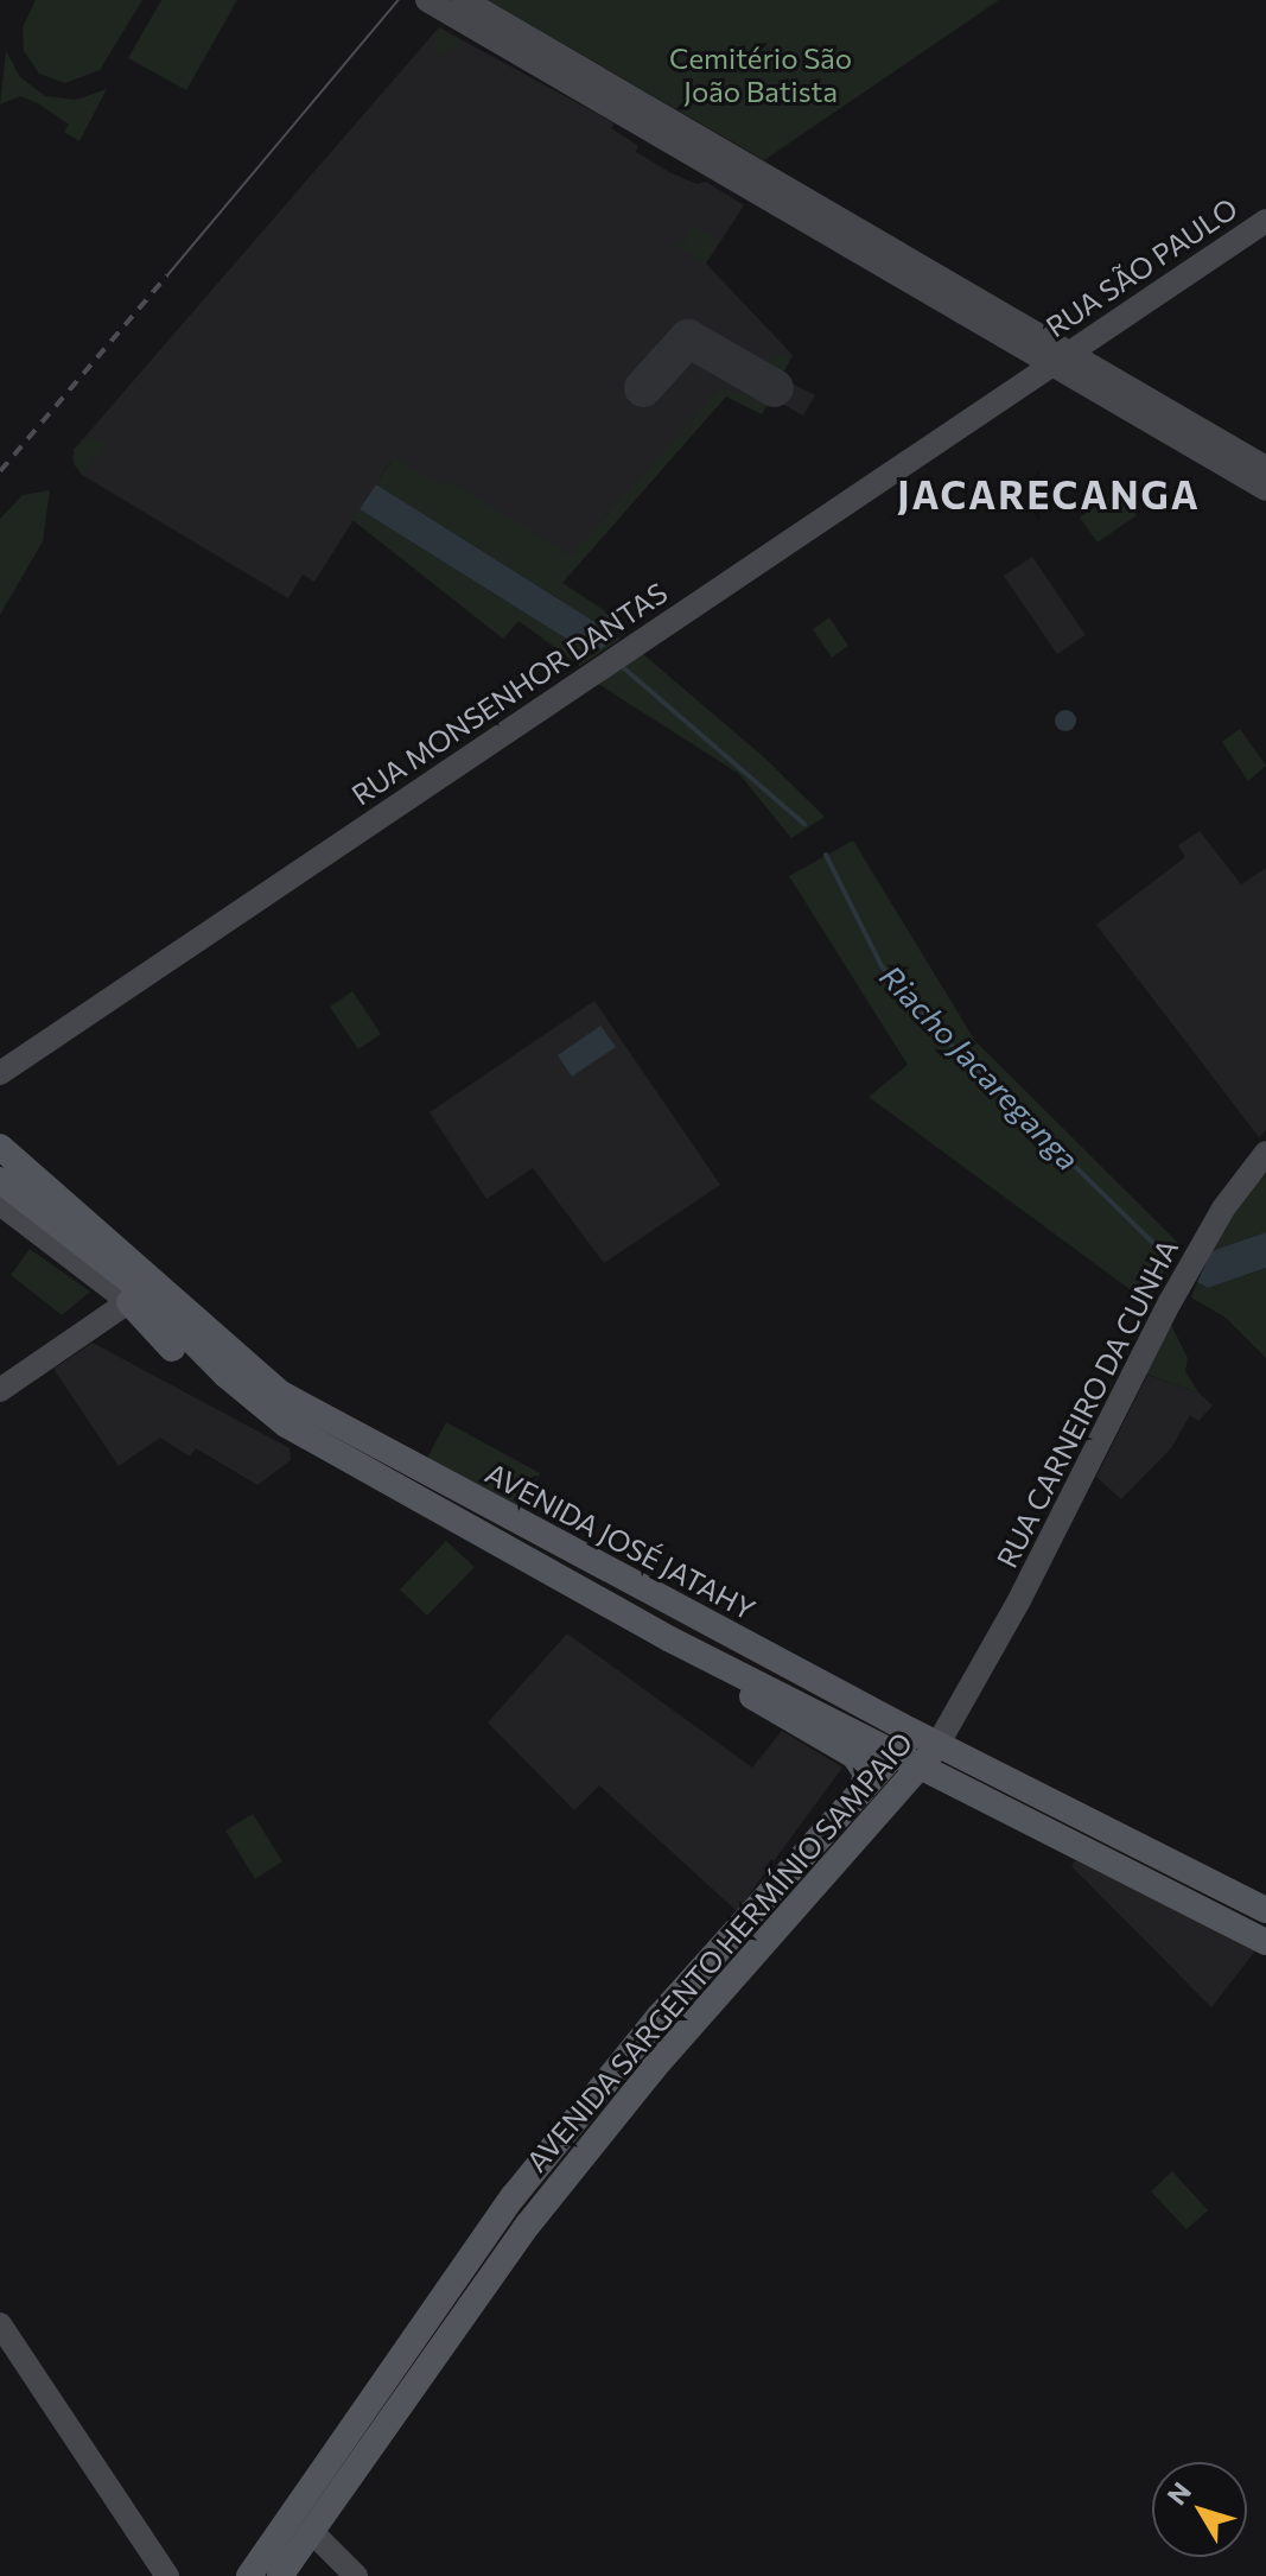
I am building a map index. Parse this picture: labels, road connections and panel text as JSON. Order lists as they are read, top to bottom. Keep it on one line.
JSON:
{"streets":{"main road":["AVENIDA JOSÉ JATAHY","AVENIDA SARGENTO HERMÍNIO SAMPAIO"],"street":["RUA SÃO PAULO","RUA MONSENHOR DANTAS","RUA CARNEIRO DA CUNHA"]},"crossings":[["RUA SÃO PAULO","RUA MONSENHOR DANTAS"],["RUA CARNEIRO DA CUNHA","AVENIDA SARGENTO HERMÍNIO SAMPAIO"],["AVENIDA JOSÉ JATAHY","AVENIDA SARGENTO HERMÍNIO SAMPAIO"]],"districts":["JACARECANGA"],"water":["Riacho Jacareganga"],"parks":["Cemitério São João Batista"],"north":"top left"}
